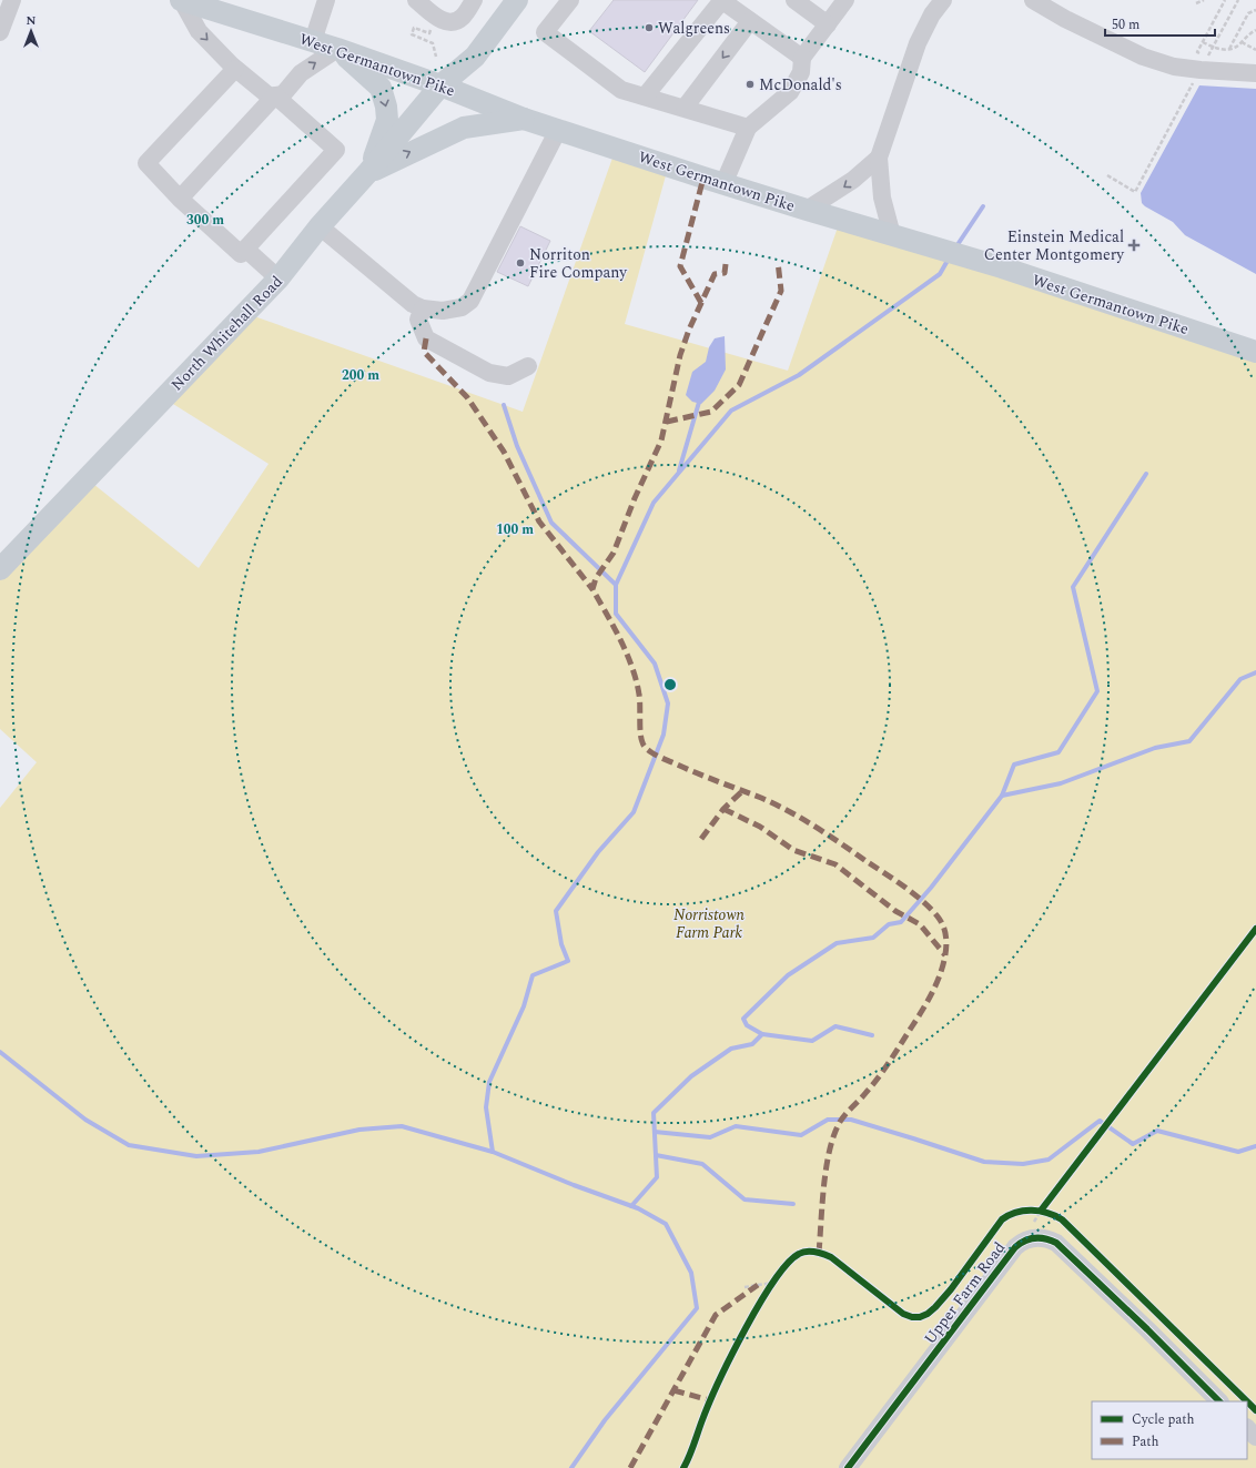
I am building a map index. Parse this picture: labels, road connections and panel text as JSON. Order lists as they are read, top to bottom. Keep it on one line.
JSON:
{"streets":{"main road":["West Germantown Pike","North Whitehall Road"],"street":["Upper Farm Road"]},"crossings":[["West Germantown Pike","North Whitehall Road"]],"parks":["Norristown Farm Park"],"places":{"other":["Walgreens","McDonald's","Norriton Fire Company"],"health":["Einstein Medical Center Montgomery"]},"legend":["Cycle path","Path"],"scale_bar":"50 m","north":"top","rings":["300 m","200 m","100 m"]}
